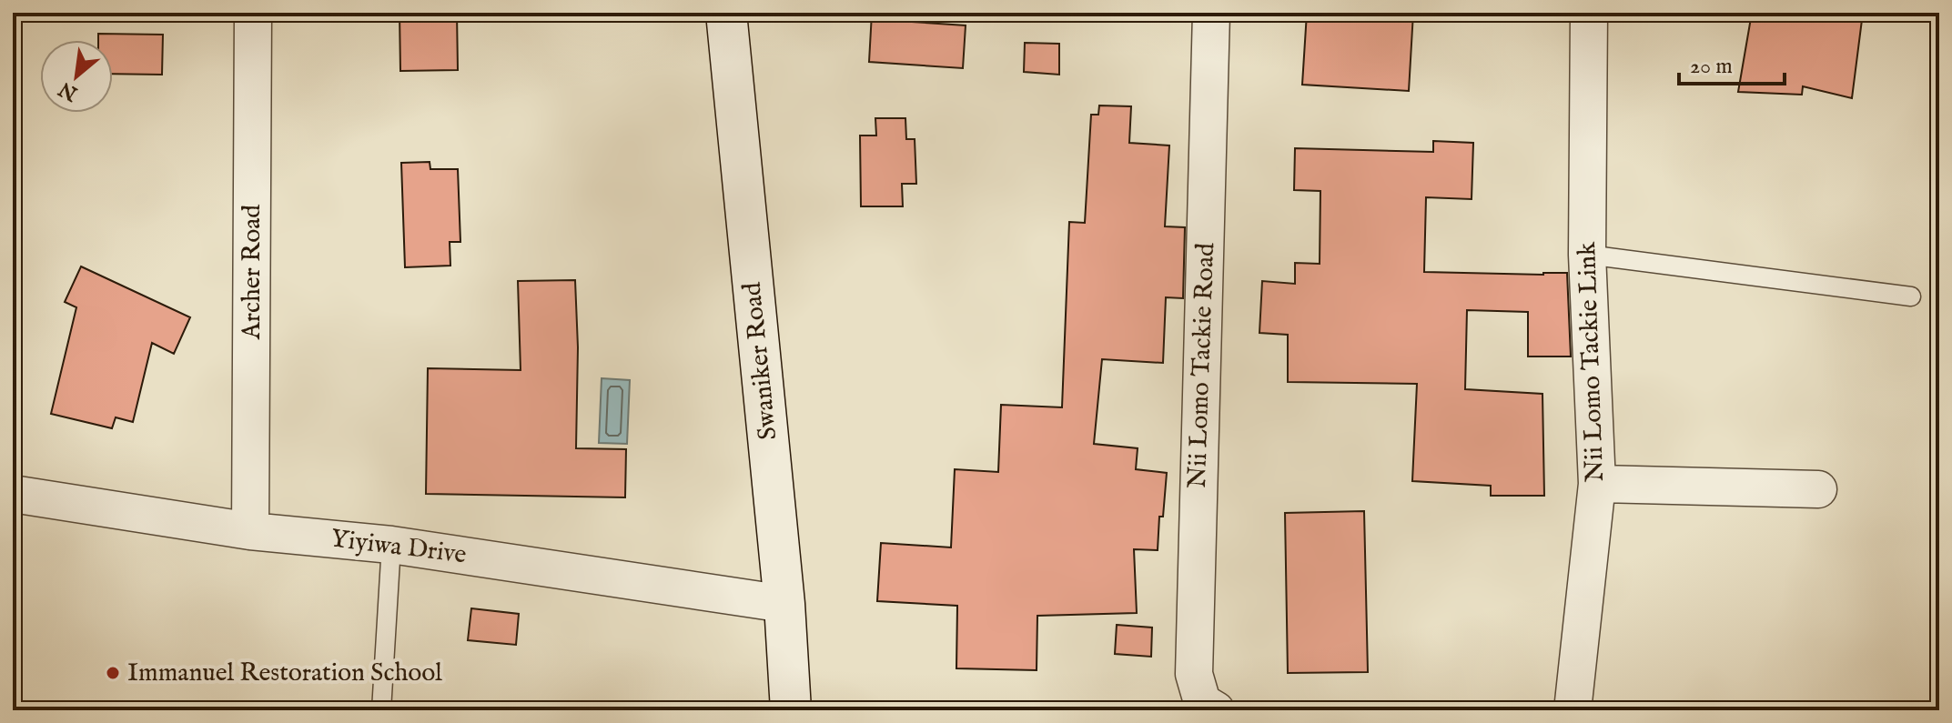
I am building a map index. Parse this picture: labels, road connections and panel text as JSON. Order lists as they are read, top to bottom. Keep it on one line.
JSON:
{"streets":{"street":["Archer Road","Swaniker Road","Nii Lomo Tackie Link","Nii Lomo Tackie Road","Yiyiwa Drive"]},"crossings":[["Archer Road","Yiyiwa Drive"],["Swaniker Road","Yiyiwa Drive"]],"places":["Immanuel Restoration School"],"scale_bar":"20 m","north":"bottom left"}
